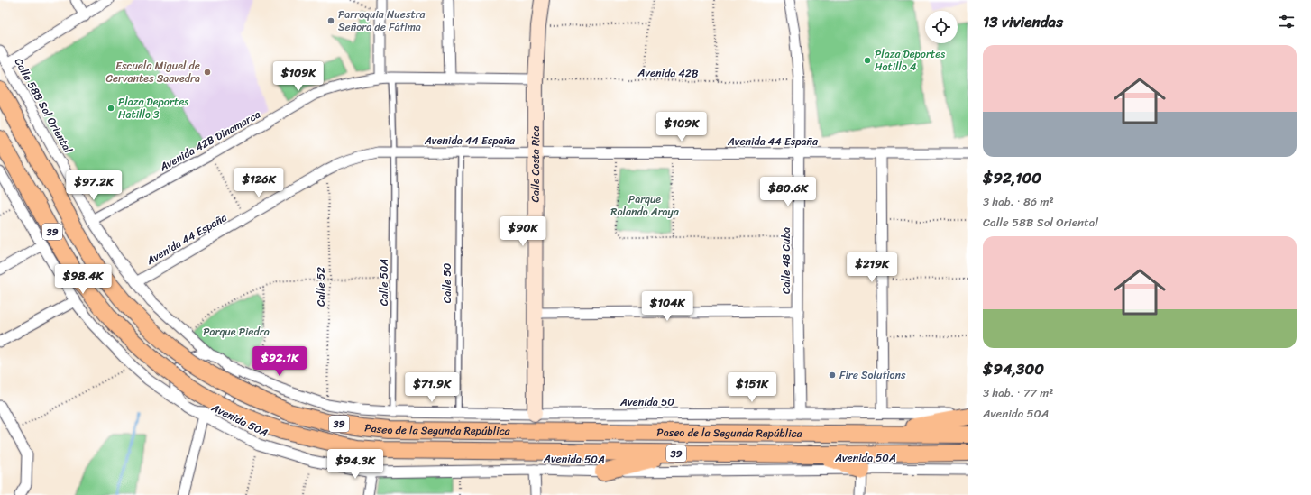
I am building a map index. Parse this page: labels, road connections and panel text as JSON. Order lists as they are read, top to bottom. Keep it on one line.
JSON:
{"streets":{"highway":["39","Paseo de la Segunda República"],"main road":["Calle Costa Rica"],"street":["Calle 58B Sol Oriental","Avenida 42B Dinamarca","Avenida 44 España","Calle 48 Cuba","Avenida 50","Avenida 50A"],"lane":["Calle 50A","Calle 50"],"path":["Avenida 42B","Calle 52"]},"crossings":[["Avenida 42B","Avenida 42B Dinamarca"],["Avenida 42B","Calle Costa Rica"],["Avenida 42B","Calle 48 Cuba"],["Calle 58B Sol Oriental","Avenida 42B Dinamarca"],["Calle 58B Sol Oriental","Avenida 44 España"],["Calle 58B Sol Oriental","Avenida 50A"],["Avenida 42B Dinamarca","Calle Costa Rica"],["Avenida 42B Dinamarca","Calle 50A"],["Avenida 44 España","Calle Costa Rica"],["Avenida 44 España","Calle 48 Cuba"],["Avenida 44 España","Calle 50A"],["Avenida 44 España","Calle 50"],["Avenida 44 España","Calle 52"],["Calle Costa Rica","Avenida 50"],["Calle 48 Cuba","Avenida 50"],["Calle 50A","Avenida 50"],["Calle 50","Avenida 50"],["Calle 52","Avenida 50"]],"parks":["Parque Rolando Araya","Parque Piedra"],"places":["Parroquia Nuestra Señora de Fátima","Plaza Deportes Hatillo 4","Escuela Miguel de Cervantes Saavedra","Plaza Deportes Hatillo 3","Fire Solutions"],"page":{"heading":"13 viviendas","list":[{"name":"$92,100","note":"3 hab. · 86 m² · Calle 58B Sol Oriental"},{"name":"$94,300","note":"3 hab. · 77 m² · Avenida 50A"}],"price":["$109K","$109K","$126K","$97.2K","$80.6K","$90K","$219K","$98.4K","$104K","$92.1K","$71.9K","$151K","$94.3K"]}}
